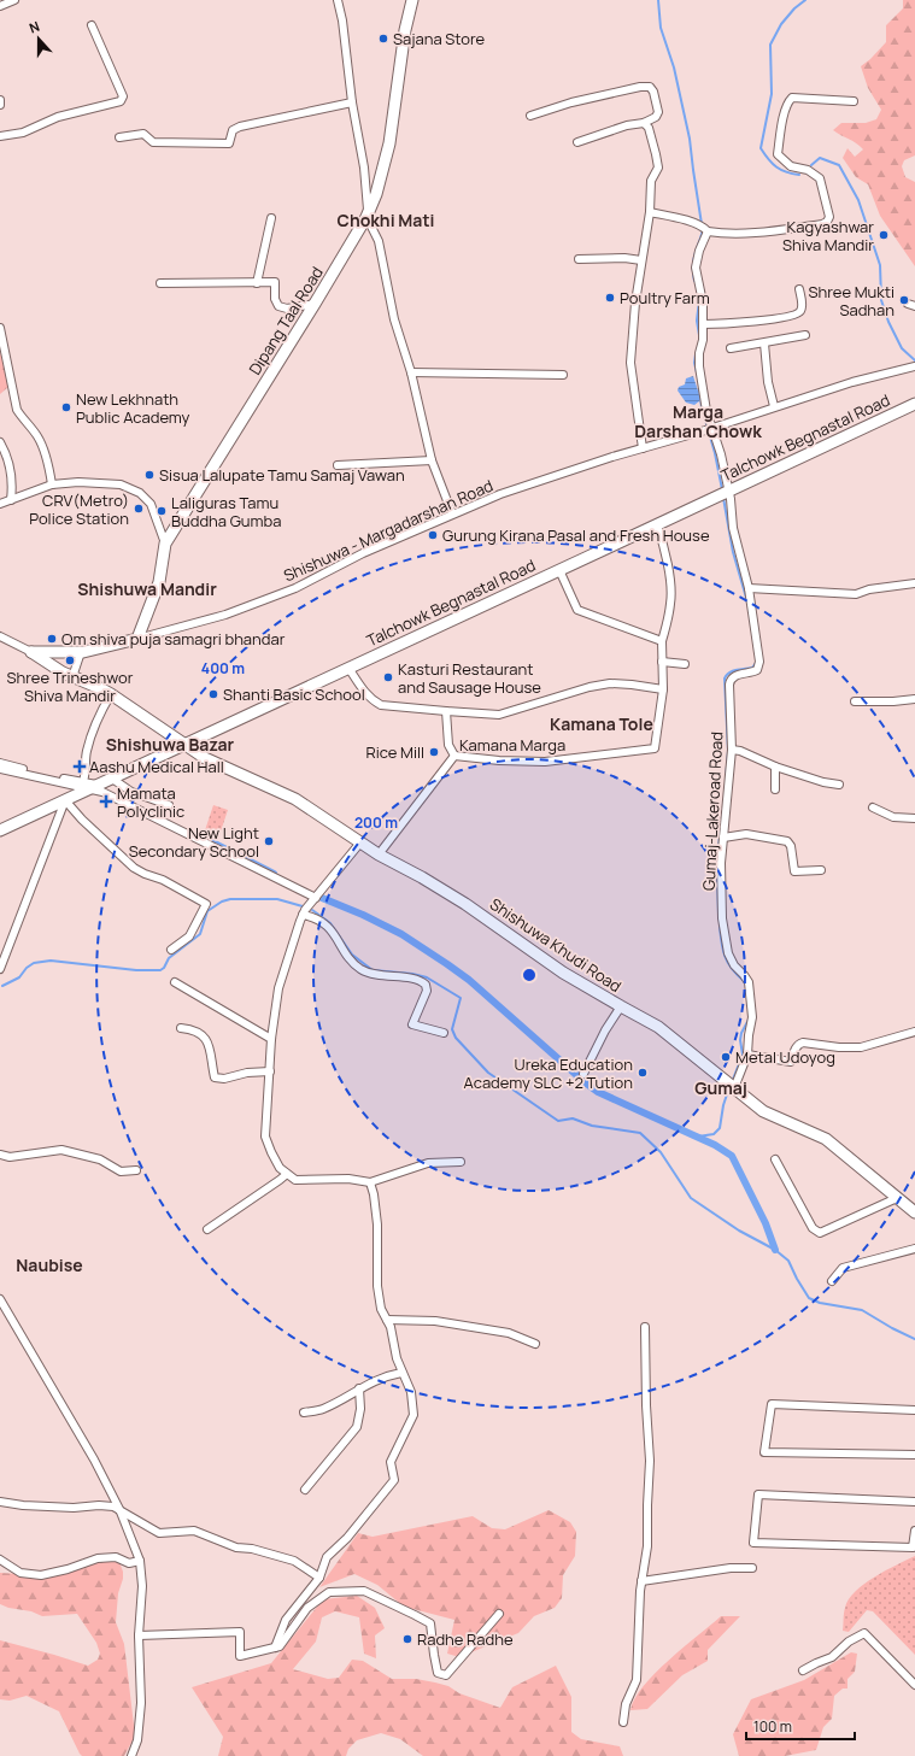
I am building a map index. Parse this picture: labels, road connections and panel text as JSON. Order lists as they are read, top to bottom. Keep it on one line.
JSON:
{"streets":{"main road":["Dipang Taal Road","Talchowk Begnastal Road","Shishuwa Khudi Road"],"street":["Shishuwa - Margadarshan Road","Kamana Marga","Gumaj-Lakeroad Road"]},"crossings":[["Dipang Taal Road","Shishuwa - Margadarshan Road"],["Talchowk Begnastal Road","Kamana Marga"],["Talchowk Begnastal Road","Gumaj-Lakeroad Road"],["Talchowk Begnastal Road","Shishuwa Khudi Road"],["Shishuwa - Margadarshan Road","Gumaj-Lakeroad Road"],["Kamana Marga","Shishuwa Khudi Road"],["Gumaj-Lakeroad Road","Shishuwa Khudi Road"]],"districts":["Chokhi Mati","Marga Darshan Chowk","Shishuwa Mandir","Kamana Tole","Shishuwa Bazar","Gumaj","Naubise"],"places":{"other":["Sajana Store","Kagyashwar Shiva Mandir","Poultry Farm","Shree Mukti Sadhan","New Lekhnath Public Academy","Sisua Lalupate Tamu Samaj Vawan","CRV(Metro) Police Station","Laliguras Tamu Buddha Gumba","Gurung Kirana Pasal and Fresh House","Om shiva puja samagri bhandar","Shree Trineshwor Shiva Mandir","Kasturi Restaurant and Sausage House","Shanti Basic School","Rice Mill","New Light Secondary School","Metal Udoyog","Ureka Education Academy SLC +2 Tution","Radhe Radhe"],"health":["Aashu Medical Hall","Mamata Polyclinic"]},"scale_bar":"100 m","north":"top","rings":["400 m","200 m"]}
